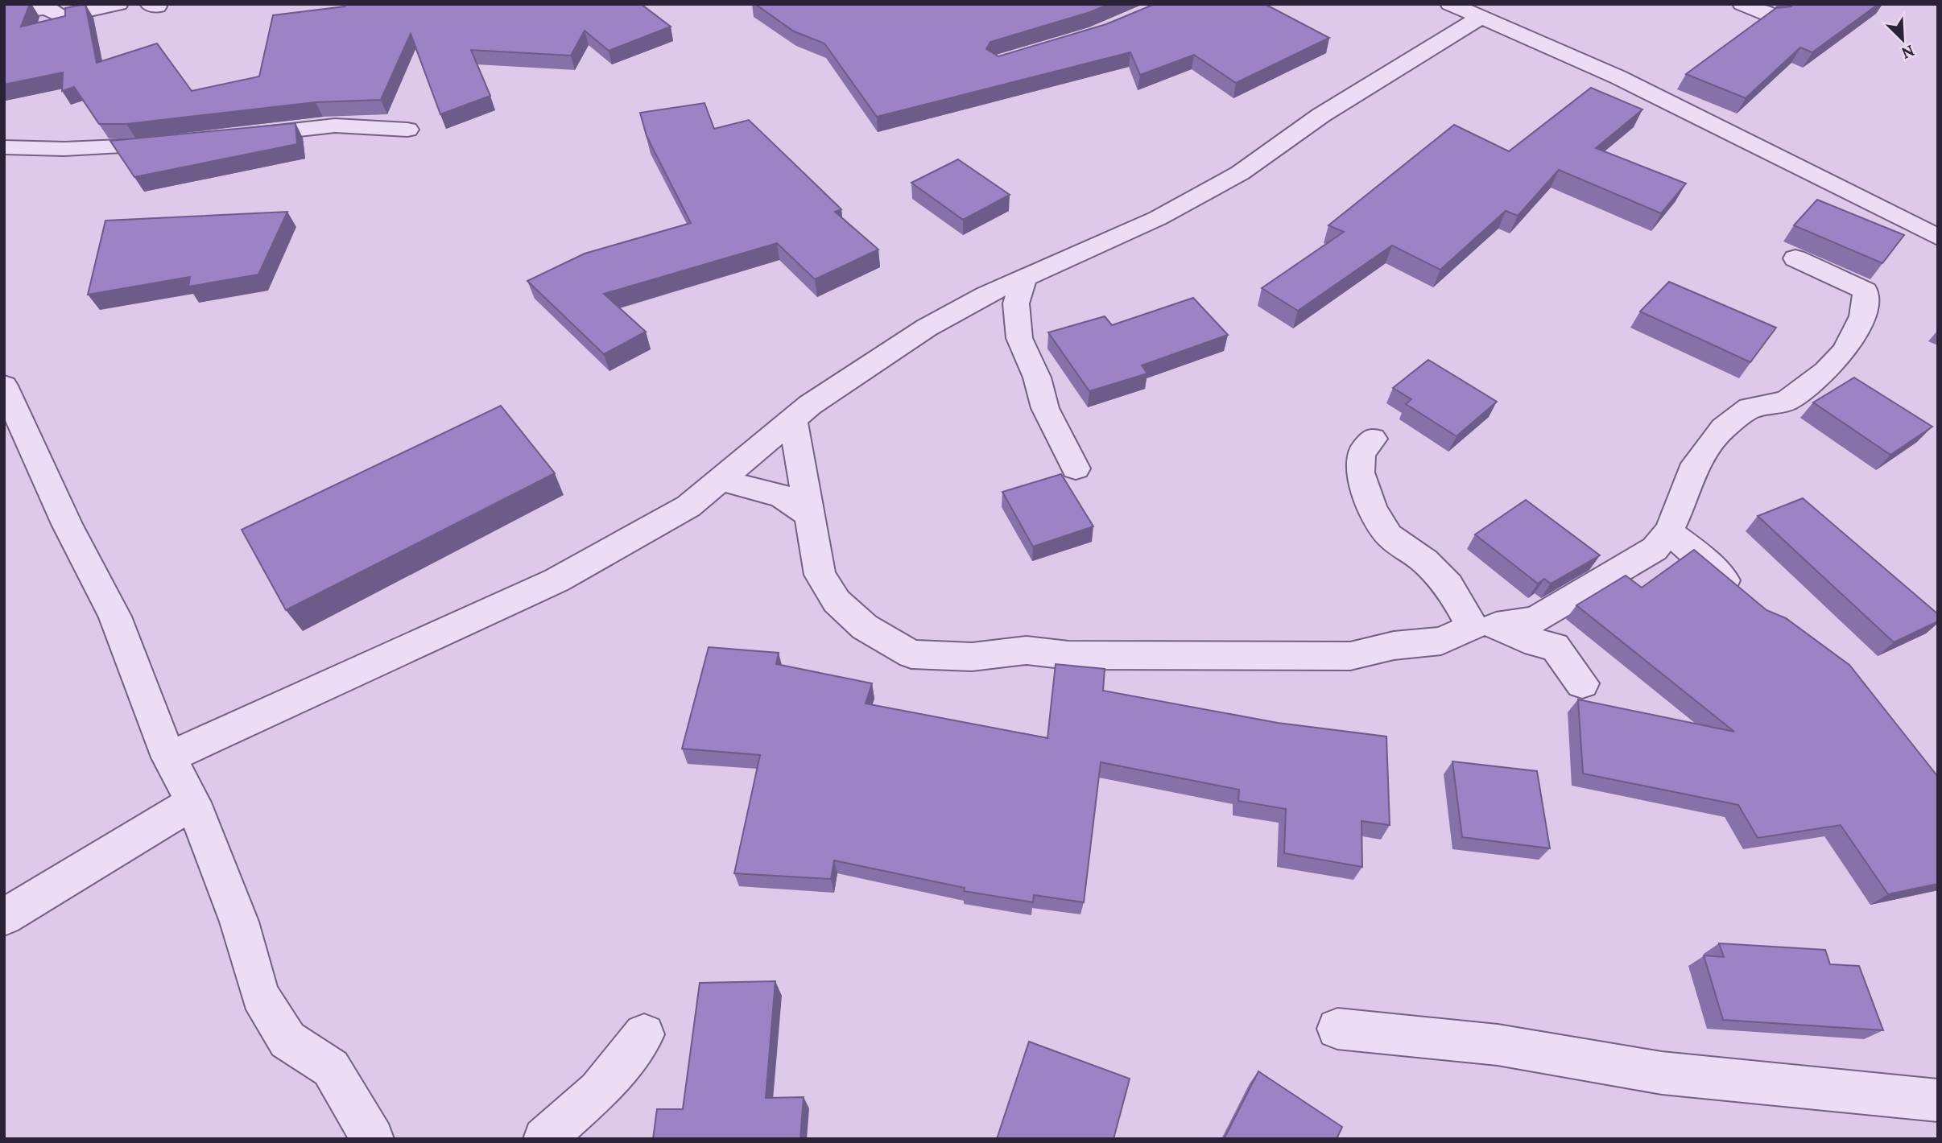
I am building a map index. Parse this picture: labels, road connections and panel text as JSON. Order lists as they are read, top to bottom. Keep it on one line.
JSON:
{"north":"bottom right"}
